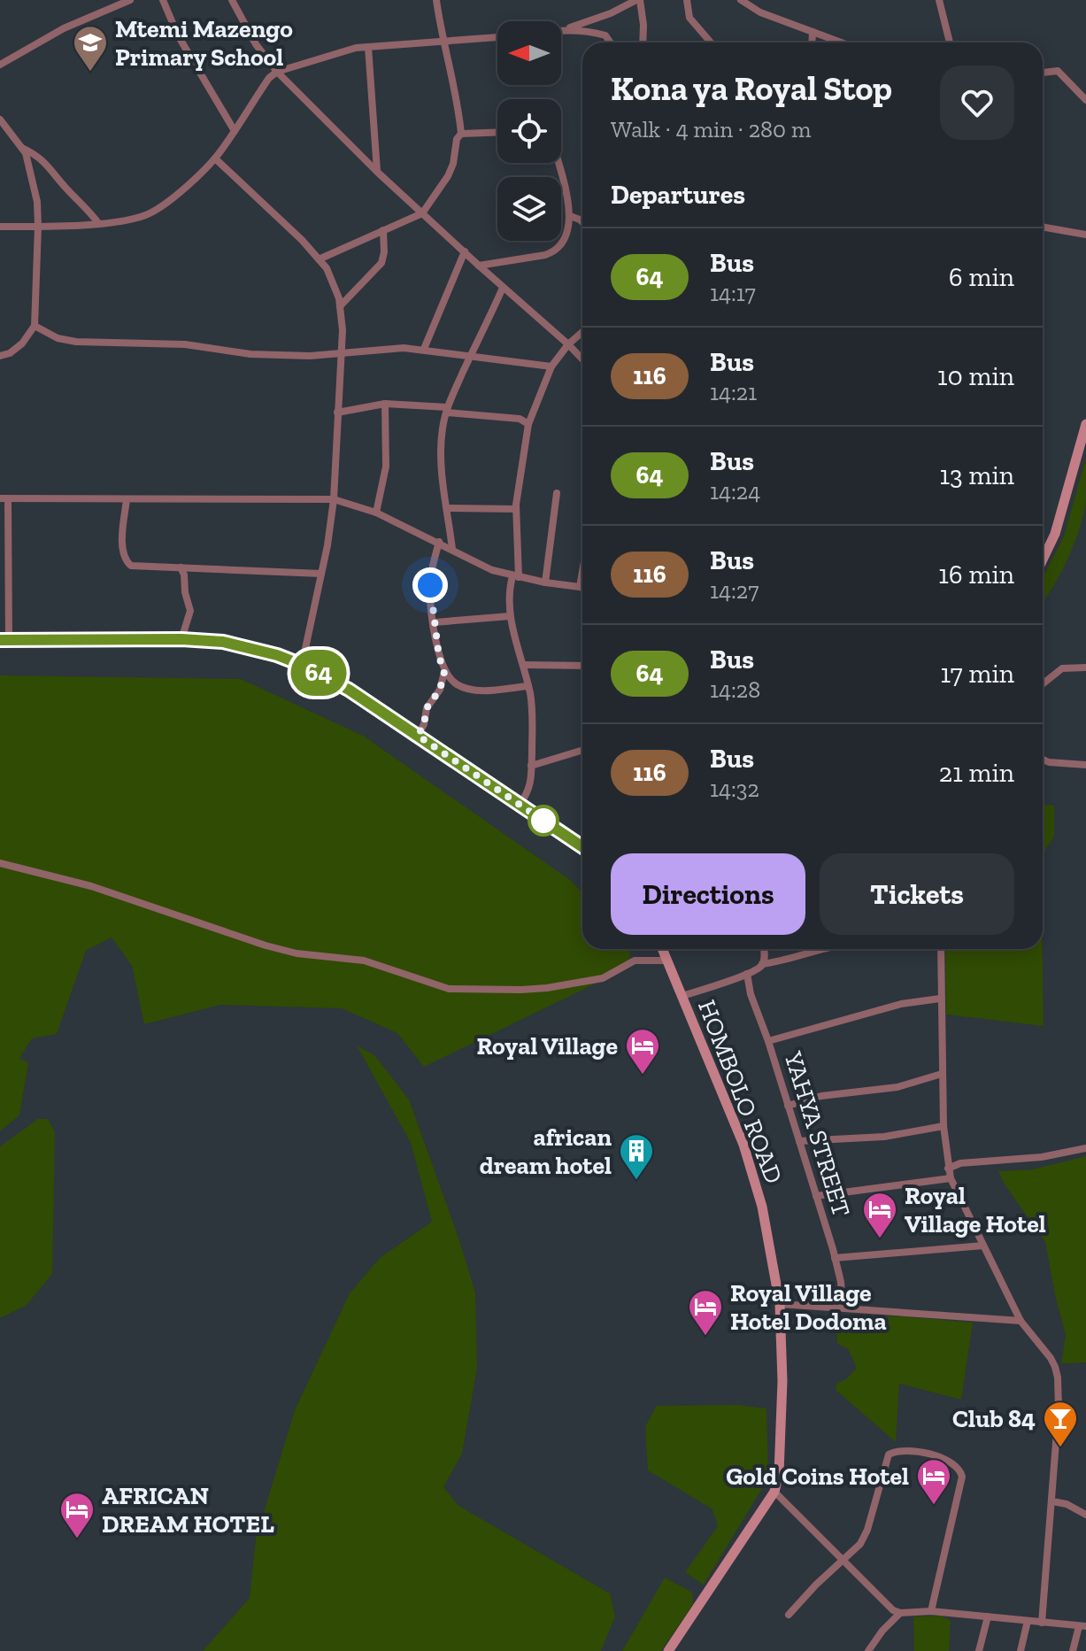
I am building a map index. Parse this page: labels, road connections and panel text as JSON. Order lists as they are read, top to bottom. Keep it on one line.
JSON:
{"streets":{"street":["HOMBOLO ROAD","YAHYA STREET"]},"places":{"school or university":["Mtemi Mazengo Primary School"],"hotel":["Royal Village","Royal Village Hotel","Royal Village Hotel Dodoma","Gold Coins Hotel","AFRICAN DREAM HOTEL"],"building":["african dream hotel"],"bar":["Club 84"]},"lines":["bus line 64"],"north":"left","page":{"on_map":"64","heading":[["Kona ya Royal Stop","Walk · 4 min · 280 m"],"Departures"],"list":[{"mark":"64","name":"Bus","note":"14:17","value":"6 min"},{"mark":"116","name":"Bus","note":"14:21","value":"10 min"},{"mark":"64","name":"Bus","note":"14:24","value":"13 min"},{"mark":"116","name":"Bus","note":"14:27","value":"16 min"},{"mark":"64","name":"Bus","note":"14:28","value":"17 min"},{"mark":"116","name":"Bus","note":"14:32","value":"21 min"}],"buttons":["Directions","Tickets"]}}
